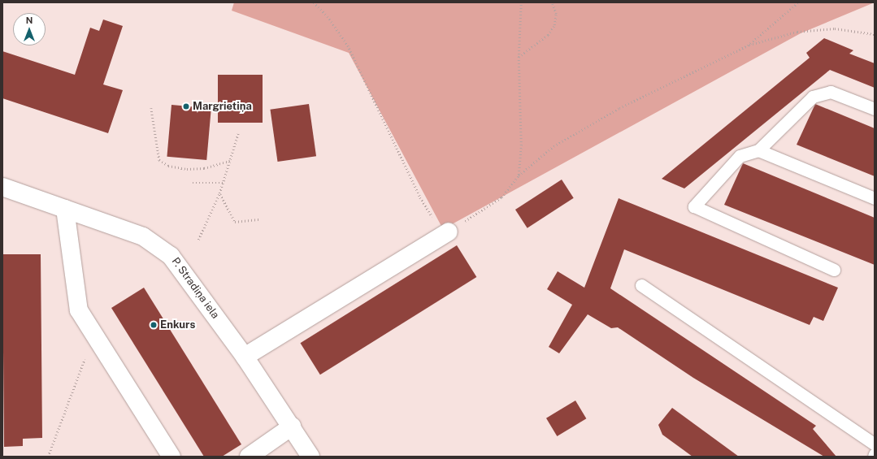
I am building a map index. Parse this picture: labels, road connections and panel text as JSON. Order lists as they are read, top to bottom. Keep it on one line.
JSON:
{"streets":{"street":["P. Stradiņa iela"]},"places":["Margrietiņa","Enkurs"],"north":"top"}
